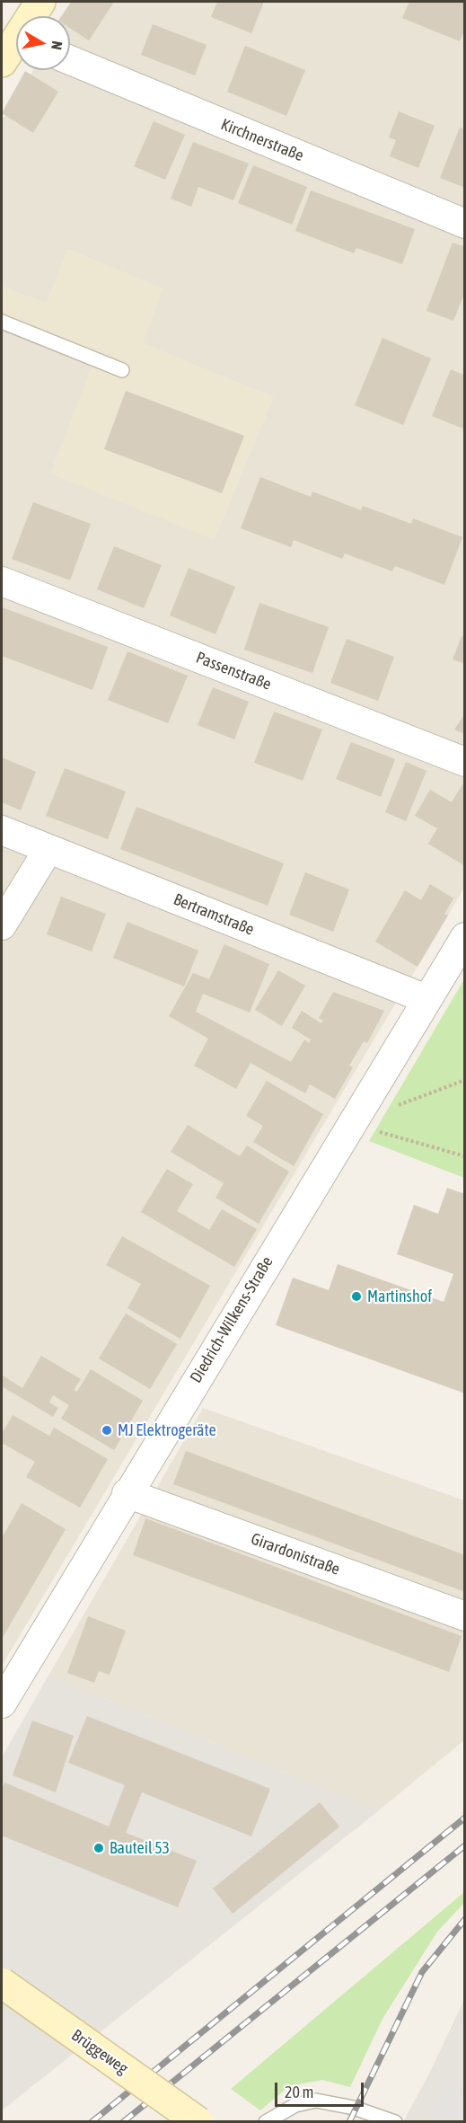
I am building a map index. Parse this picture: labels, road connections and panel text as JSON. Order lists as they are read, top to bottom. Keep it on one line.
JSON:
{"streets":{"street":["Kirchnerstraße","Passenstraße","Bertramstraße","Diedrich-Wilkens-Straße","Girardonistraße","Brüggeweg"]},"crossings":[["Bertramstraße","Diedrich-Wilkens-Straße"],["Diedrich-Wilkens-Straße","Girardonistraße"]],"places":["Martinshof","MJ Elektrogeräte","Bauteil 53"],"scale_bar":"20 m","north":"right"}
